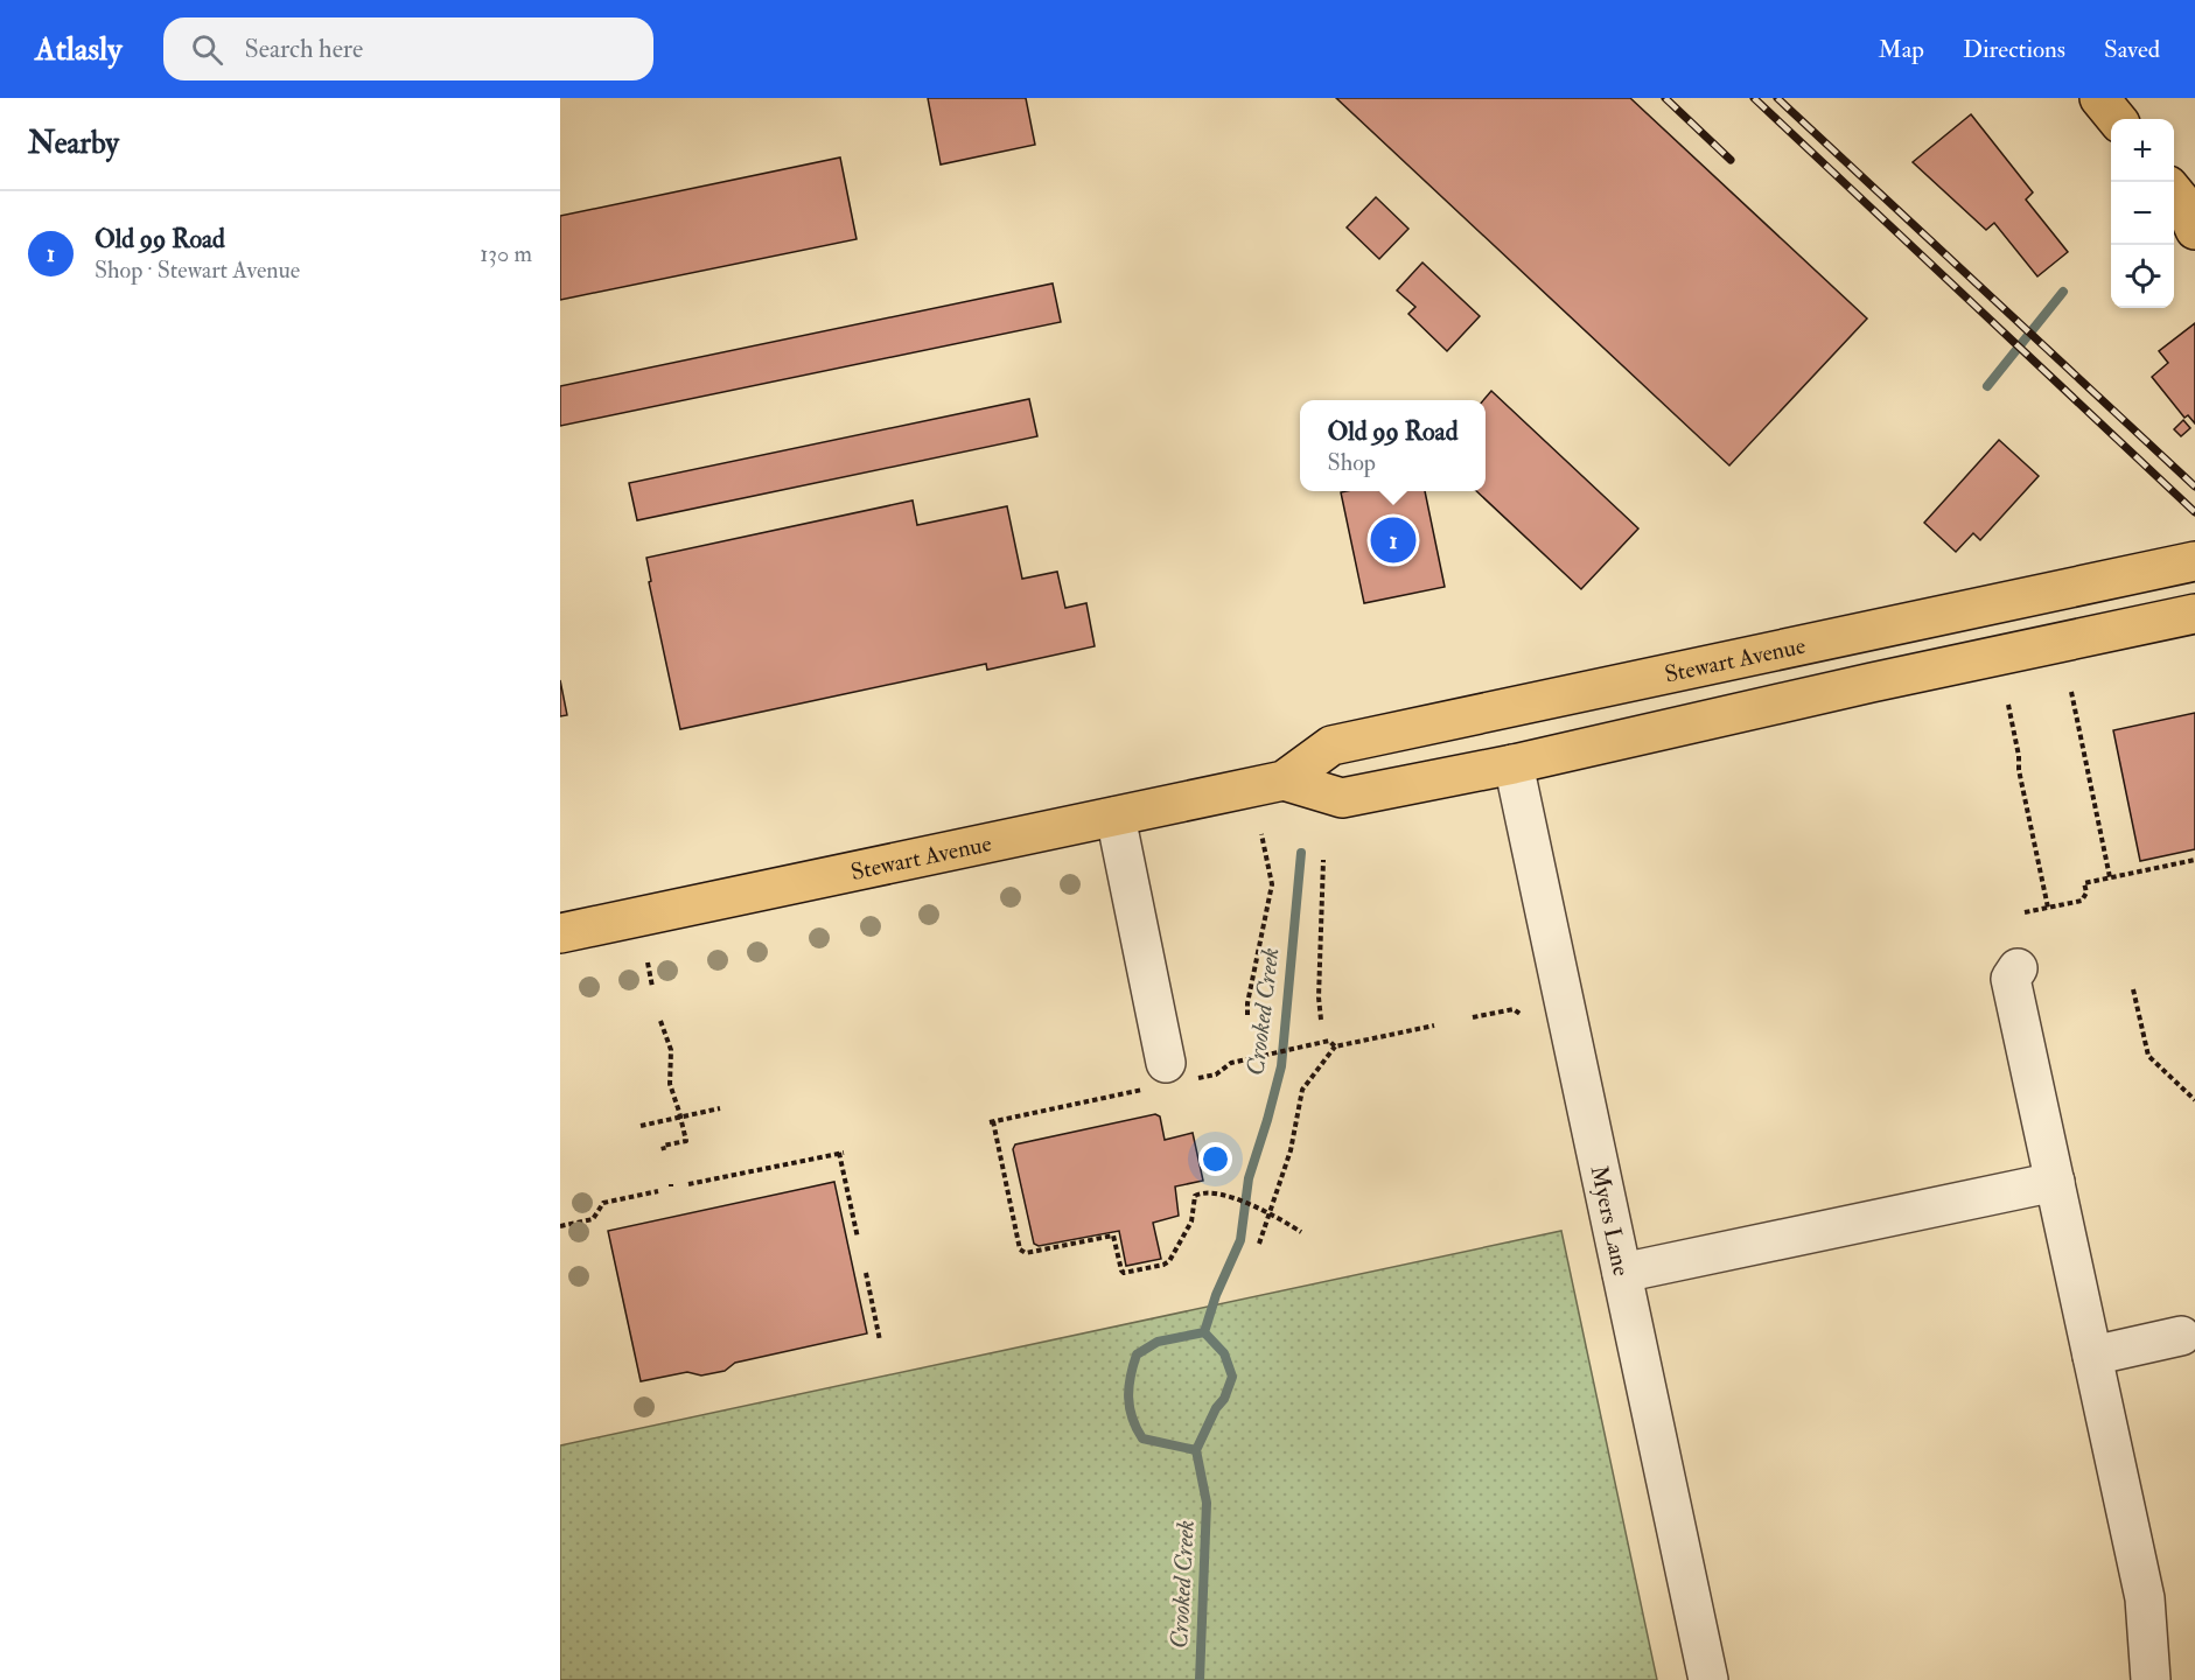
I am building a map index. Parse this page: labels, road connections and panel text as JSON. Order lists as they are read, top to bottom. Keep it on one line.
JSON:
{"streets":{"main road":["Stewart Avenue"],"street":["Myers Lane"]},"crossings":[["Stewart Avenue","Myers Lane"]],"water":["Crooked Creek"],"page":{"header":"Atlasly","search":"Search here","nav":["Map","Directions","Saved"],"heading":"Nearby","map_buttons":["+","−"],"list":[{"mark":"1","name":"Old 99 Road","note":"Shop · Stewart Avenue","value":"130 m"}],"popup":["Old 99 Road","Shop"],"pins":"1"}}
